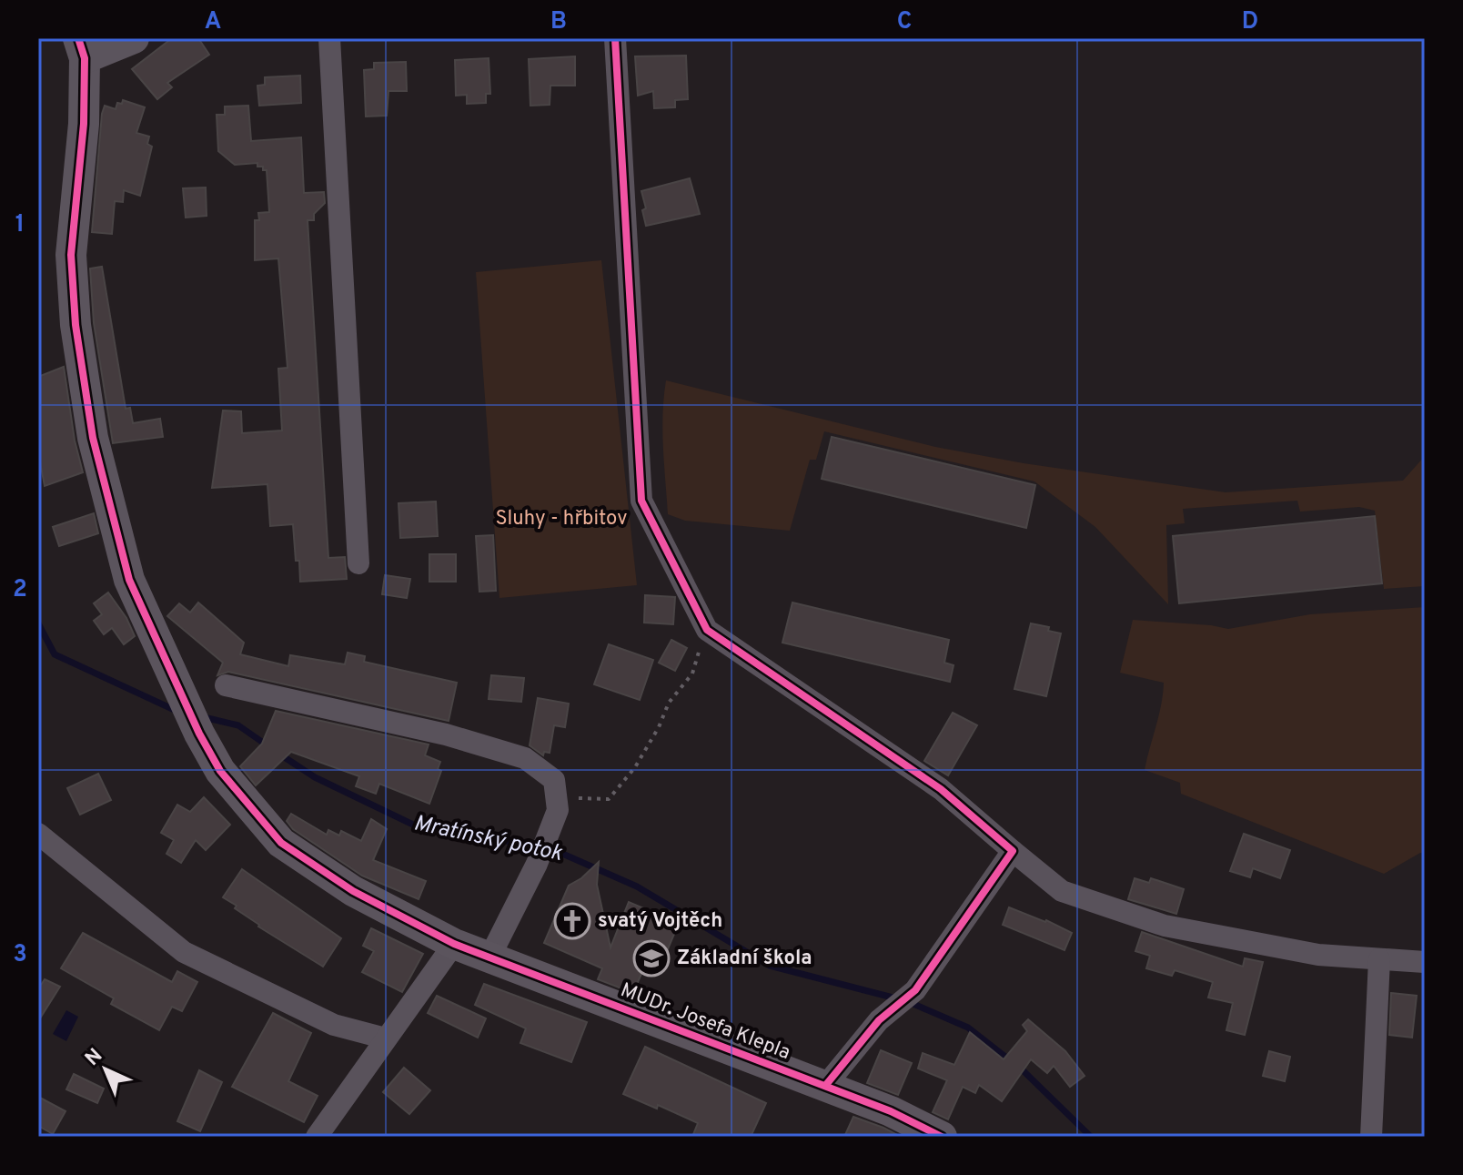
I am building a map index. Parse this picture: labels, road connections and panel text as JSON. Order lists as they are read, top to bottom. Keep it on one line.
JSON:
{"streets":{"street":["MUDr. Josefa Klepla"]},"water":["Mratínský potok"],"parks":["Sluhy - hřbitov"],"places":{"church":["svatý Vojtěch"],"school or university":["Základní škola"]},"north":"top left","grid":{"columns":["A","B","C","D"],"rows":["1","2","3"]}}
